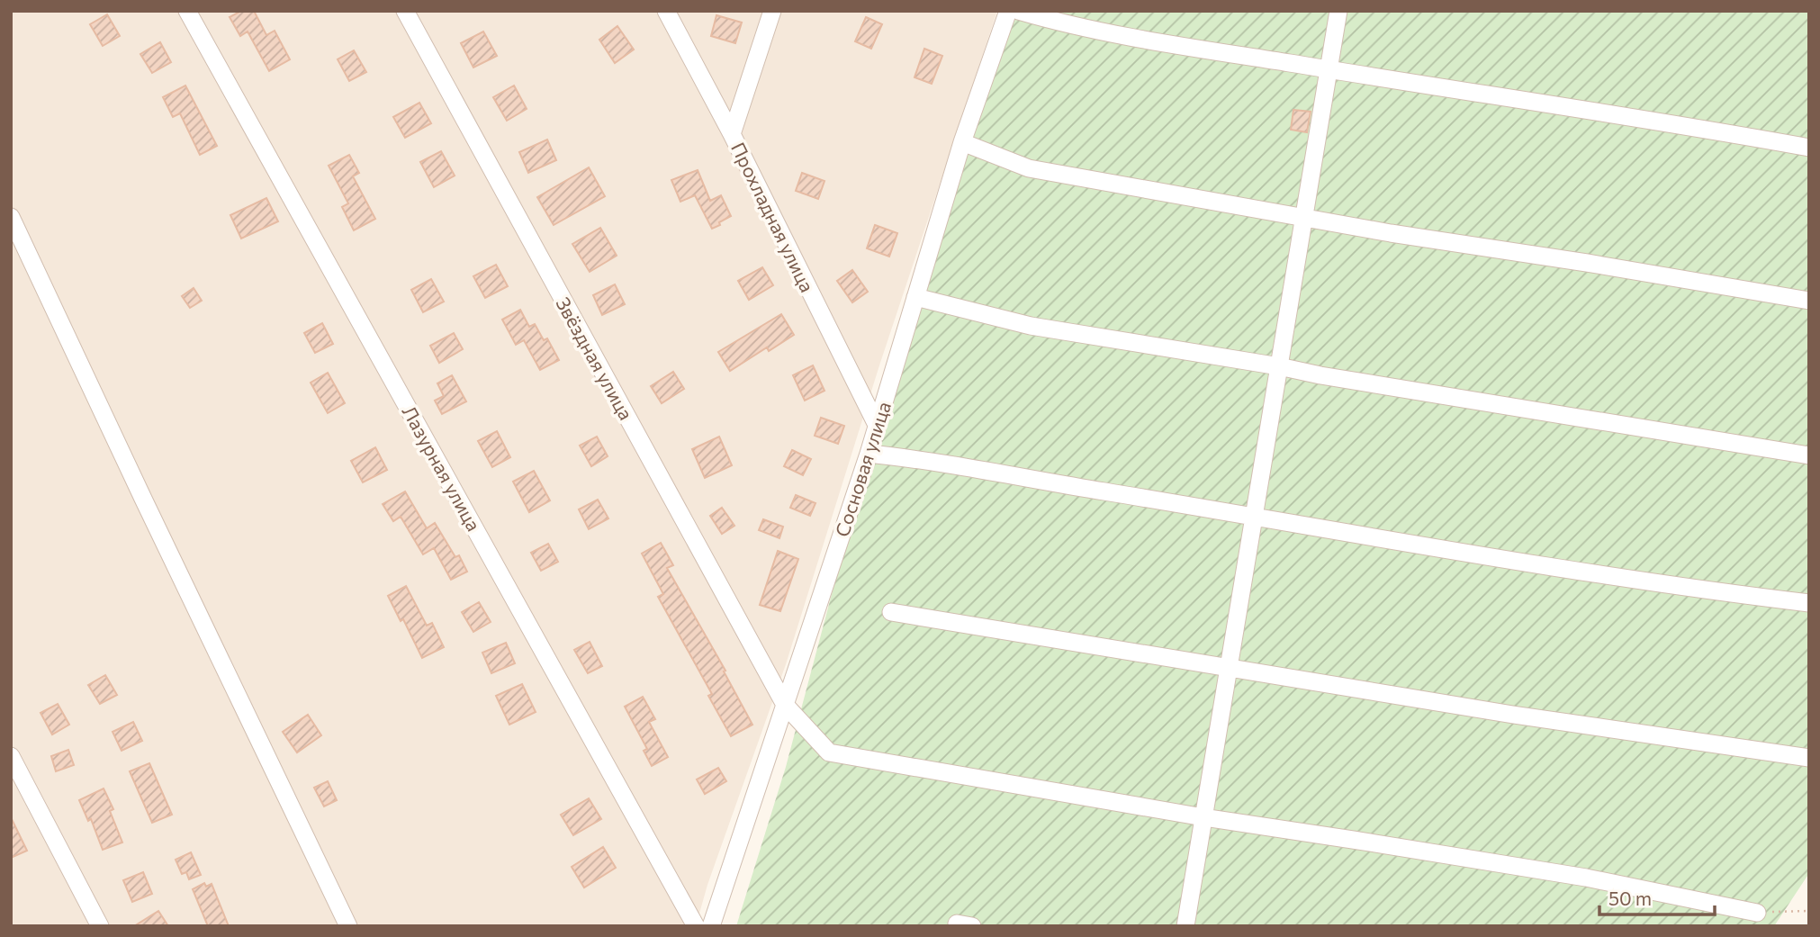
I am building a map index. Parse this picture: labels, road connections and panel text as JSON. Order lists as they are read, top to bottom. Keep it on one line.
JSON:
{"streets":{"street":["Прохладная улица","Звёздная улица","Лазурная улица","Сосновая улица"]},"crossings":[["Прохладная улица","Сосновая улица"],["Звёздная улица","Сосновая улица"]],"scale_bar":"50 m"}
